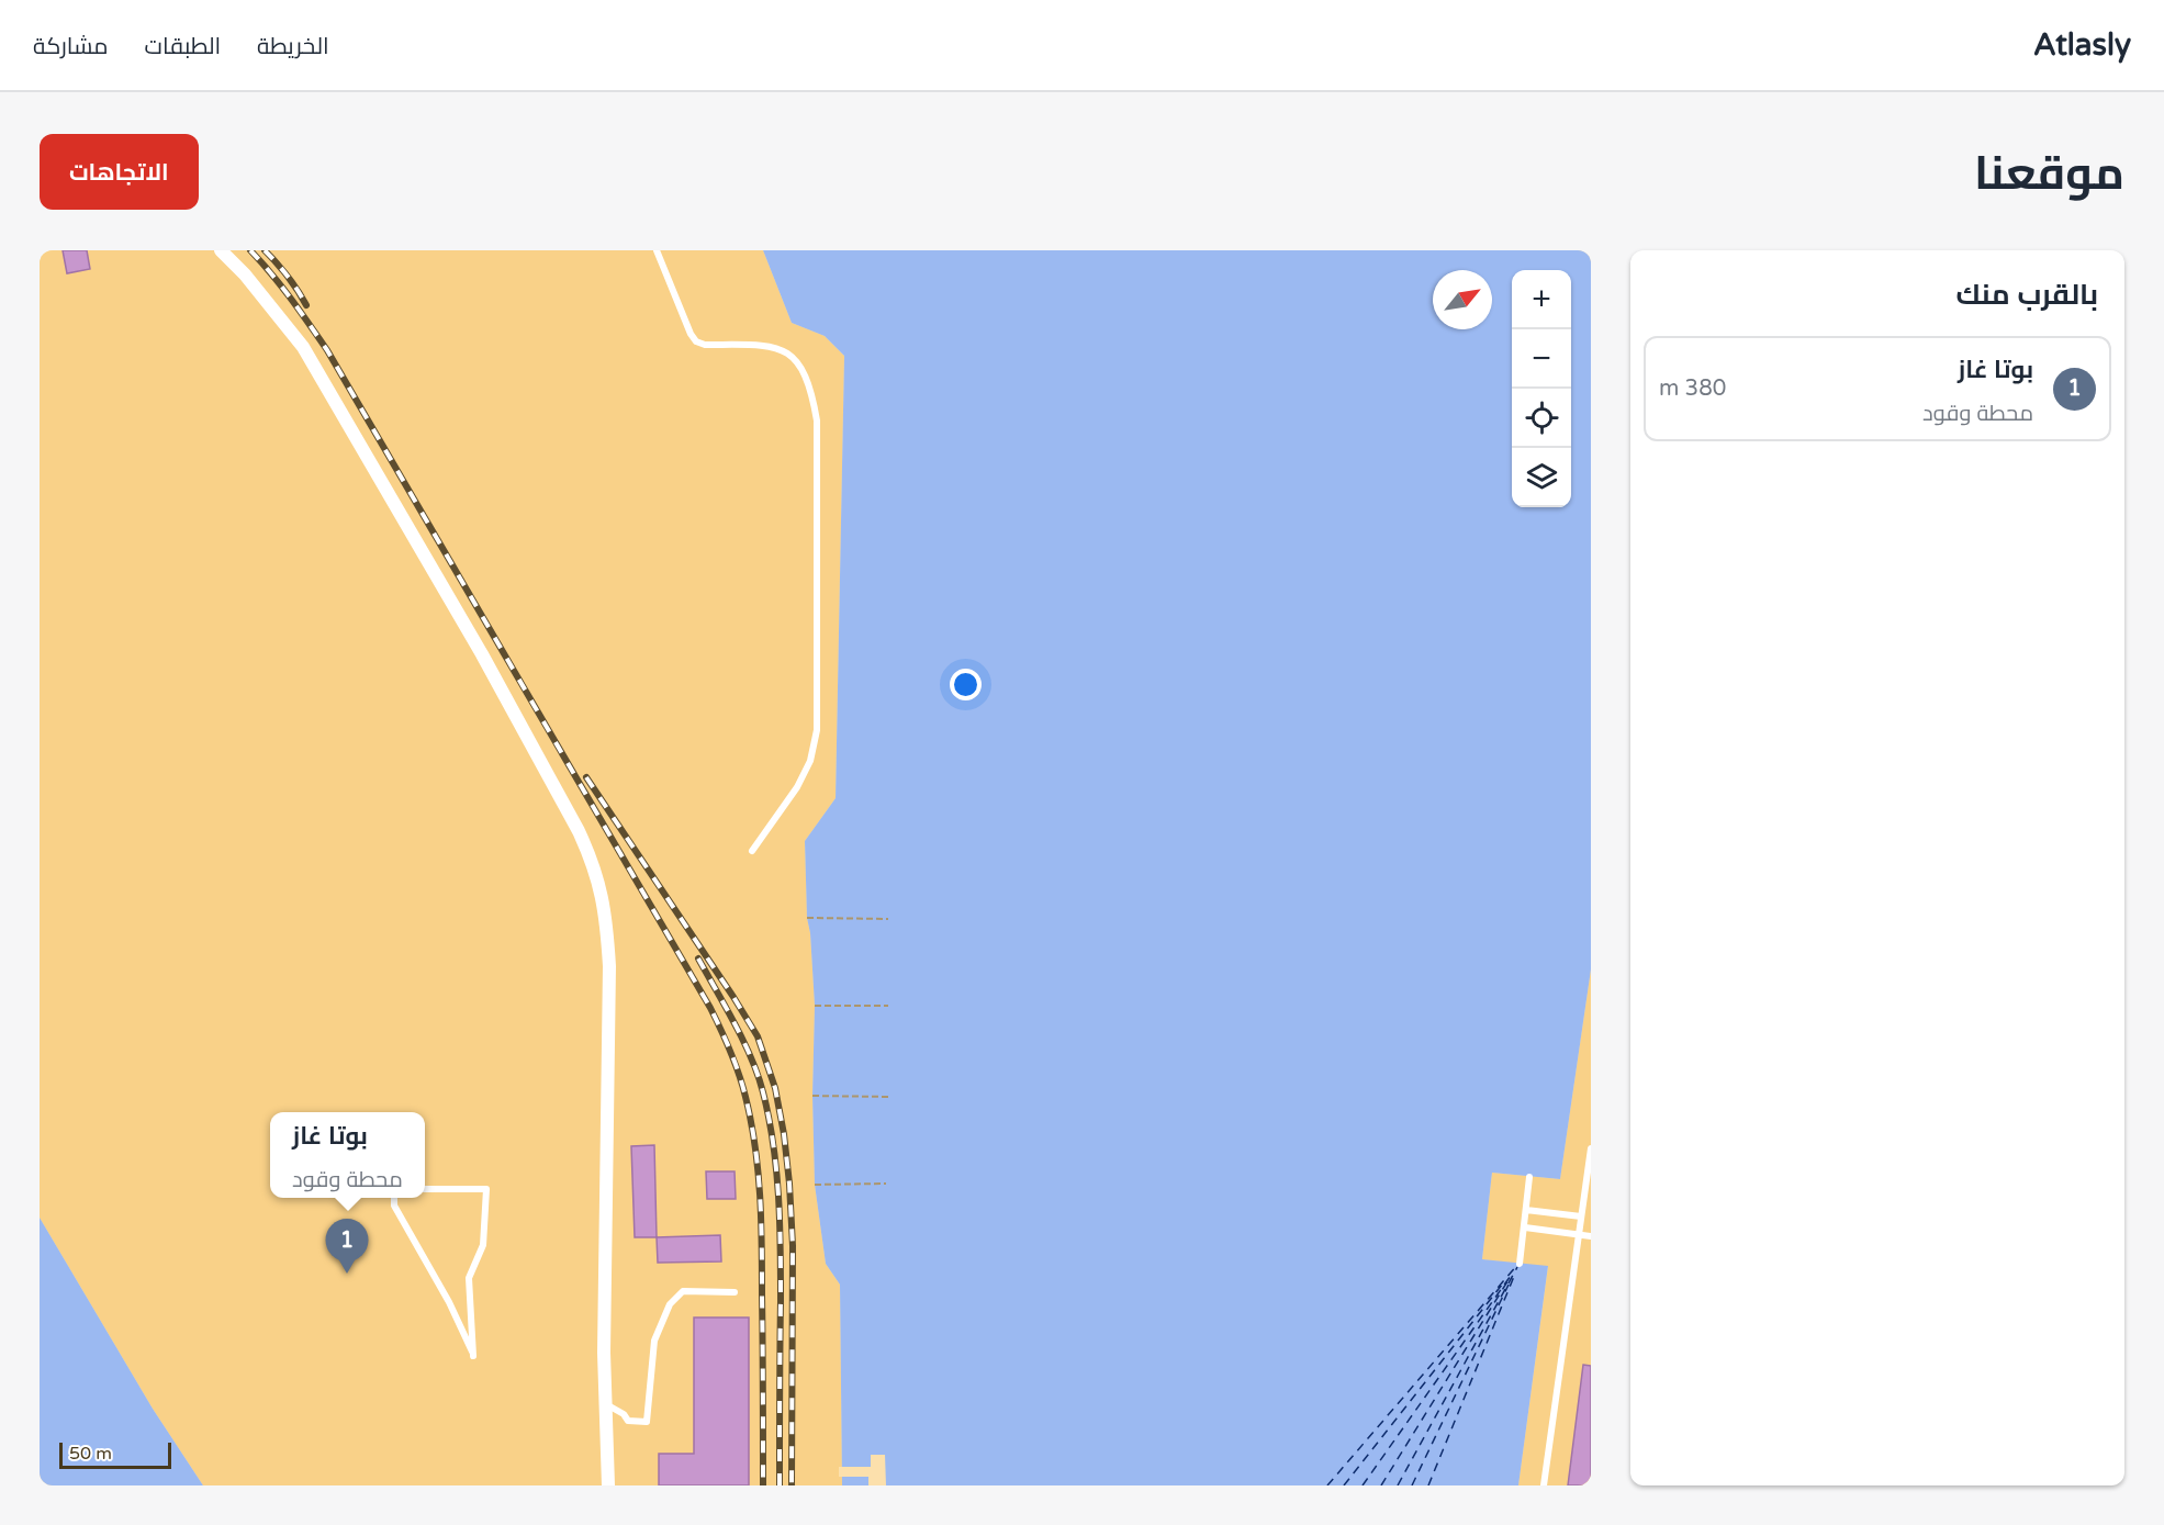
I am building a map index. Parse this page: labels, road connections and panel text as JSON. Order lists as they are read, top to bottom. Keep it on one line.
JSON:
{"scale_bar":"50 m","north":"top right","page":{"header":"Atlasly","nav":["الخريطة","الطبقات","مشاركة"],"title":"موقعنا","buttons":"الاتجاهات","heading":"بالقرب منك","map_buttons":["+","−"],"list":[{"mark":"1","name":"بوتا غاز","note":"محطة وقود","value":"380 m"}],"popup":["بوتا غاز","محطة وقود"],"pins":"1","scale":"50 m"}}
